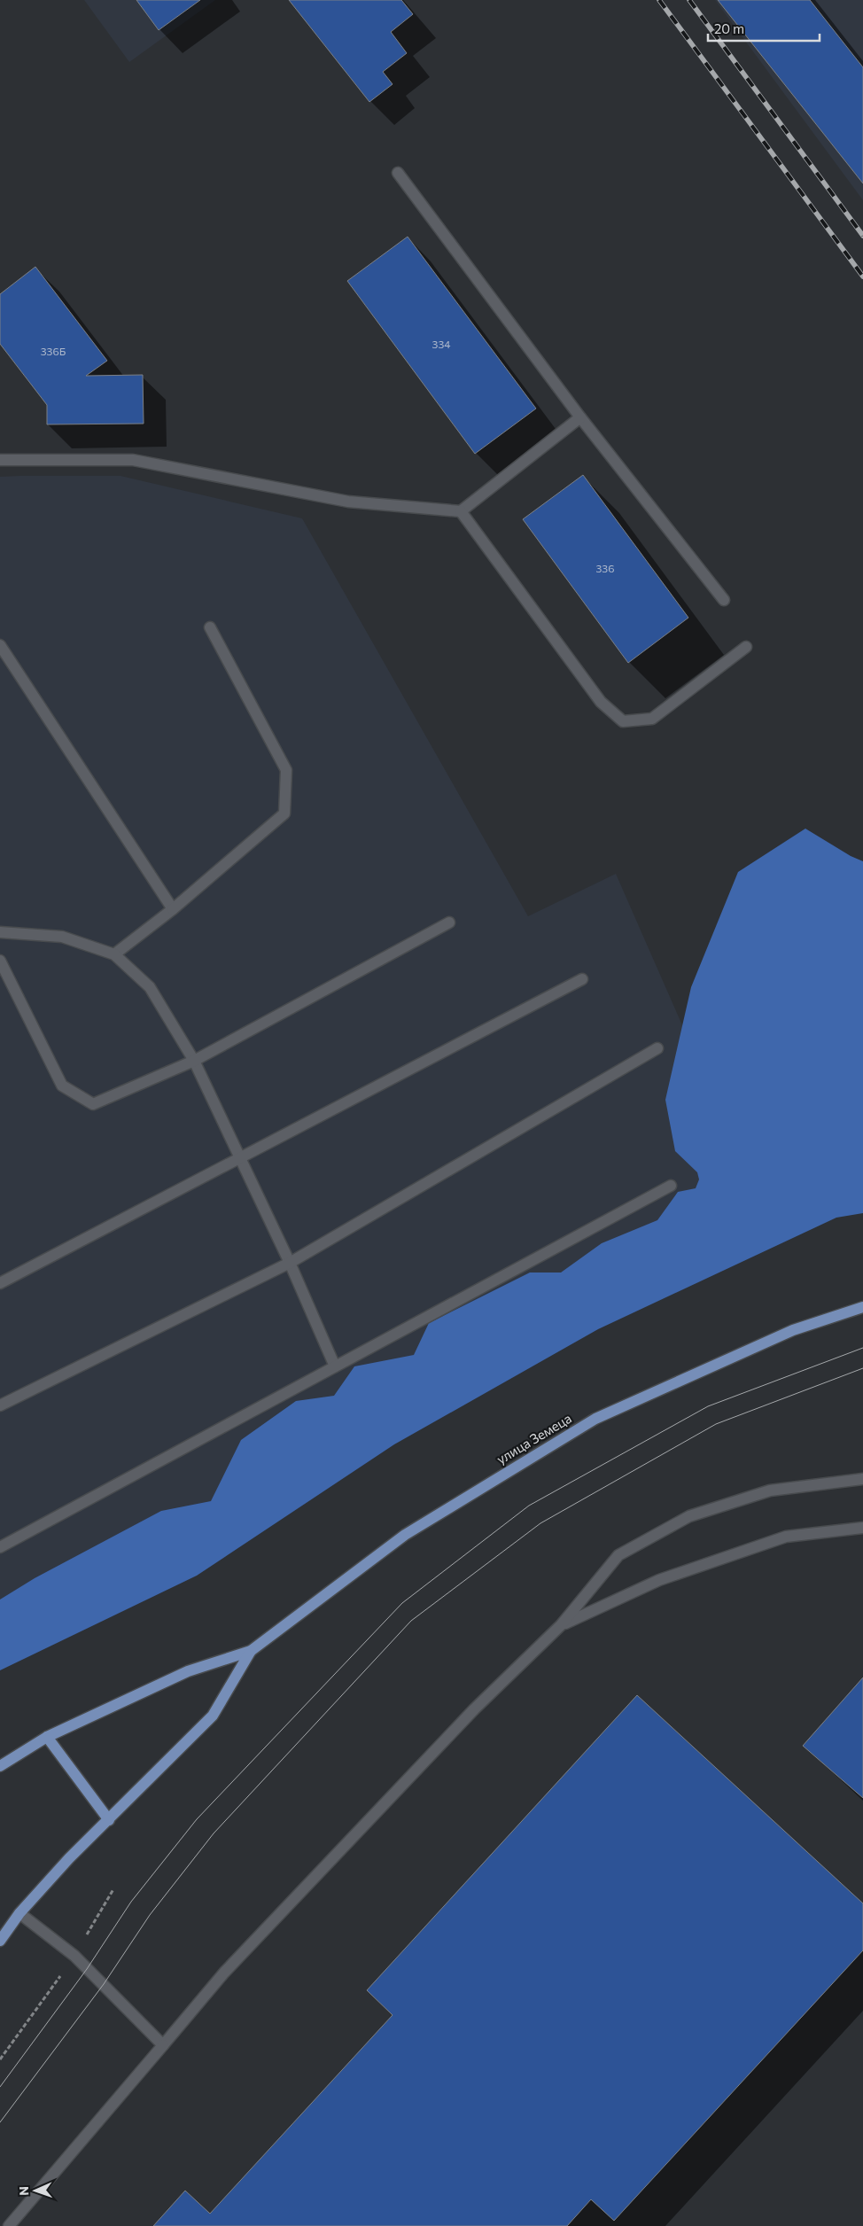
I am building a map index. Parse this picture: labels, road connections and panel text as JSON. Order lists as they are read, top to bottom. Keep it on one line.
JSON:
{"streets":{"main road":["улица Земеца"]},"house_numbers":["334","336Б","336"],"scale_bar":"20 m","north":"left"}
